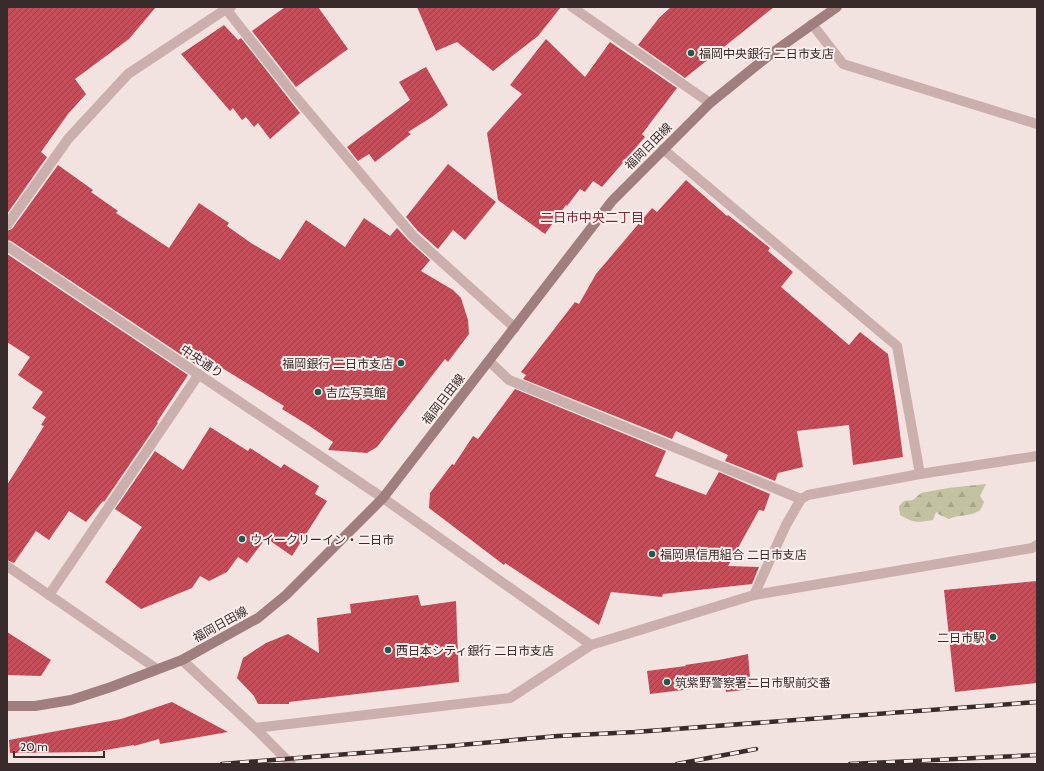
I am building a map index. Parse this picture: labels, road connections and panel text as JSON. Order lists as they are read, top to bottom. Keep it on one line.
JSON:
{"streets":{"main road":["福岡日田線"],"street":["中央通り"]},"crossings":[["福岡日田線","中央通り"]],"districts":["二日市中央二丁目"],"places":["福岡中央銀行 二日市支店","福岡銀行 二日市支店","吉広写真館","ウイークリーイン・二日市","福岡県信用組合 二日市支店","二日市駅","西日本シティ銀行 二日市支店","筑紫野警察署二日市駅前交番"],"scale_bar":"20 m"}
